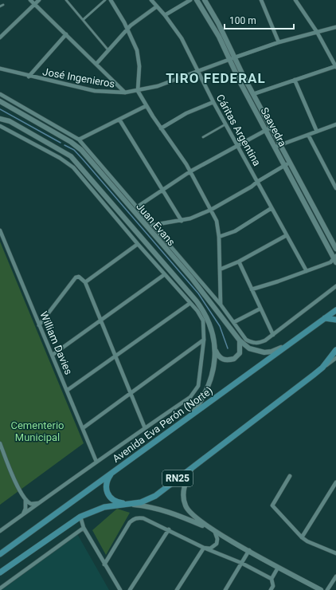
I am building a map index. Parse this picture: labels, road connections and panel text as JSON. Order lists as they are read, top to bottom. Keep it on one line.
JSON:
{"streets":{"main road":["Avenida Eva Perón (Norte)","RN25"],"street":["José Ingenieros","Saavedra","Cáritas Argentina","Juan Evans","William Davies"]},"crossings":[["José Ingenieros","Saavedra"],["José Ingenieros","Cáritas Argentina"],["Juan Evans","Avenida Eva Perón (Norte)"]],"districts":["TIRO FEDERAL"],"parks":["Cementerio Municipal"],"scale_bar":"100 m"}
